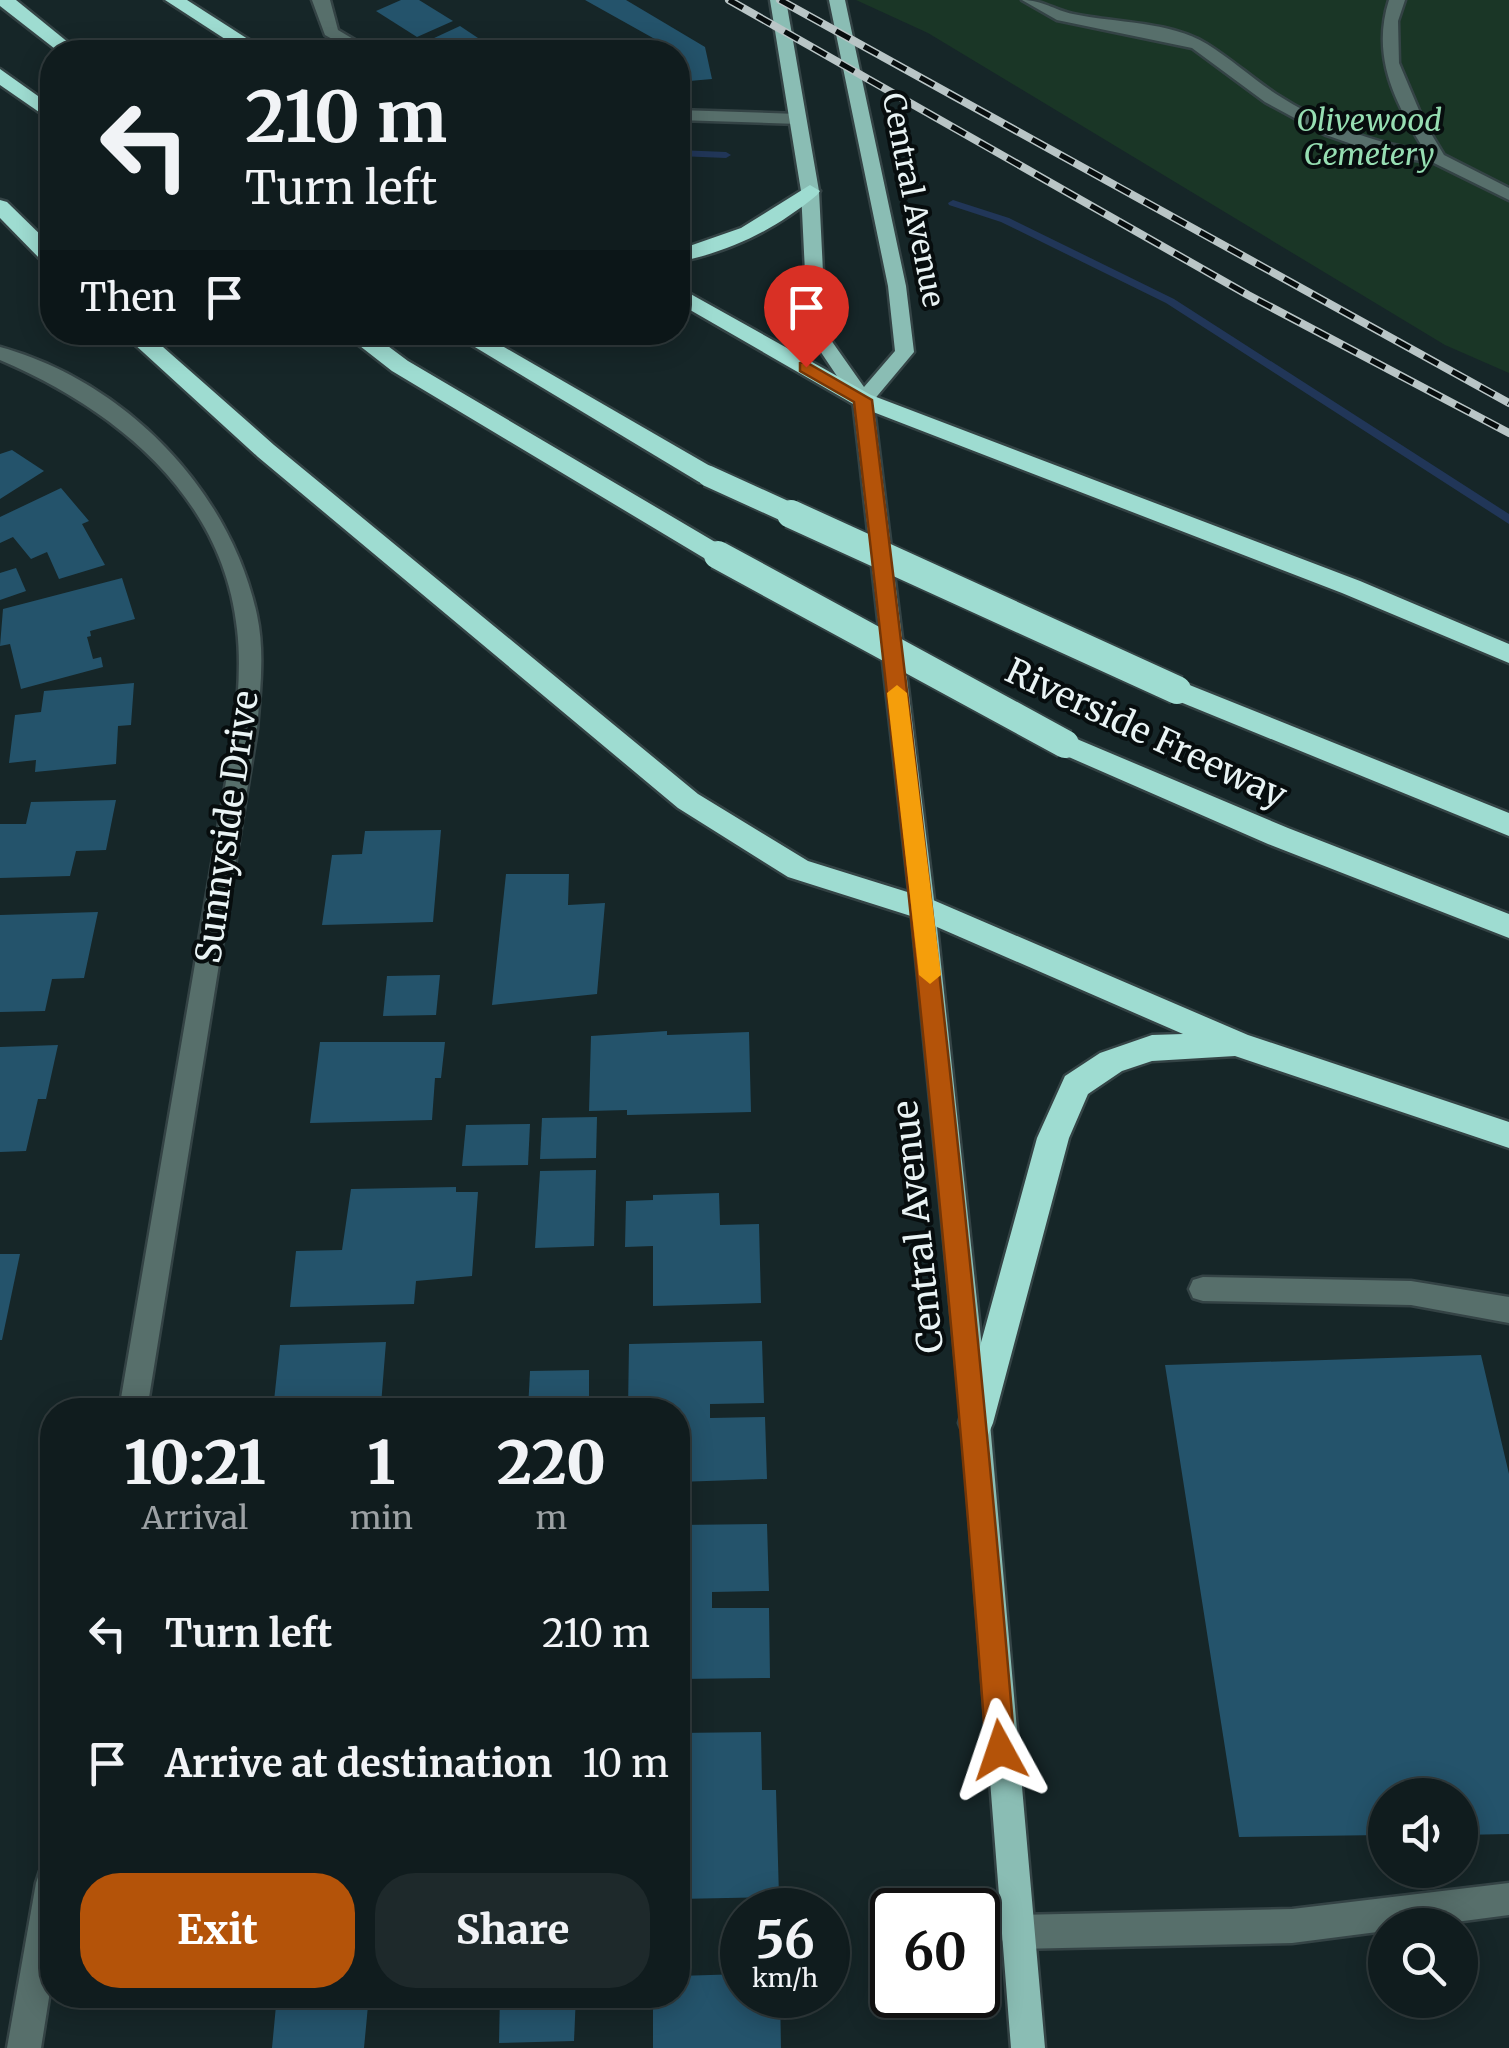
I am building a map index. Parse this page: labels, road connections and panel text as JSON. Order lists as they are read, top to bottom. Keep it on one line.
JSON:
{"streets":{"highway":["Riverside Freeway"],"main road":["Central Avenue"],"street":["Sunnyside Drive"]},"parks":["Olivewood Cemetery"],"page":{"turn":["210 m","Turn left"],"then":"Then","eta":["10:21","Arrival","1","min","220","m"],"list":[{"name":"Turn left","value":"210 m"},{"name":"Arrive at destination","value":"10 m"}],"buttons":["Exit","Share"],"speed":"56 km/h","limit":"60"}}
